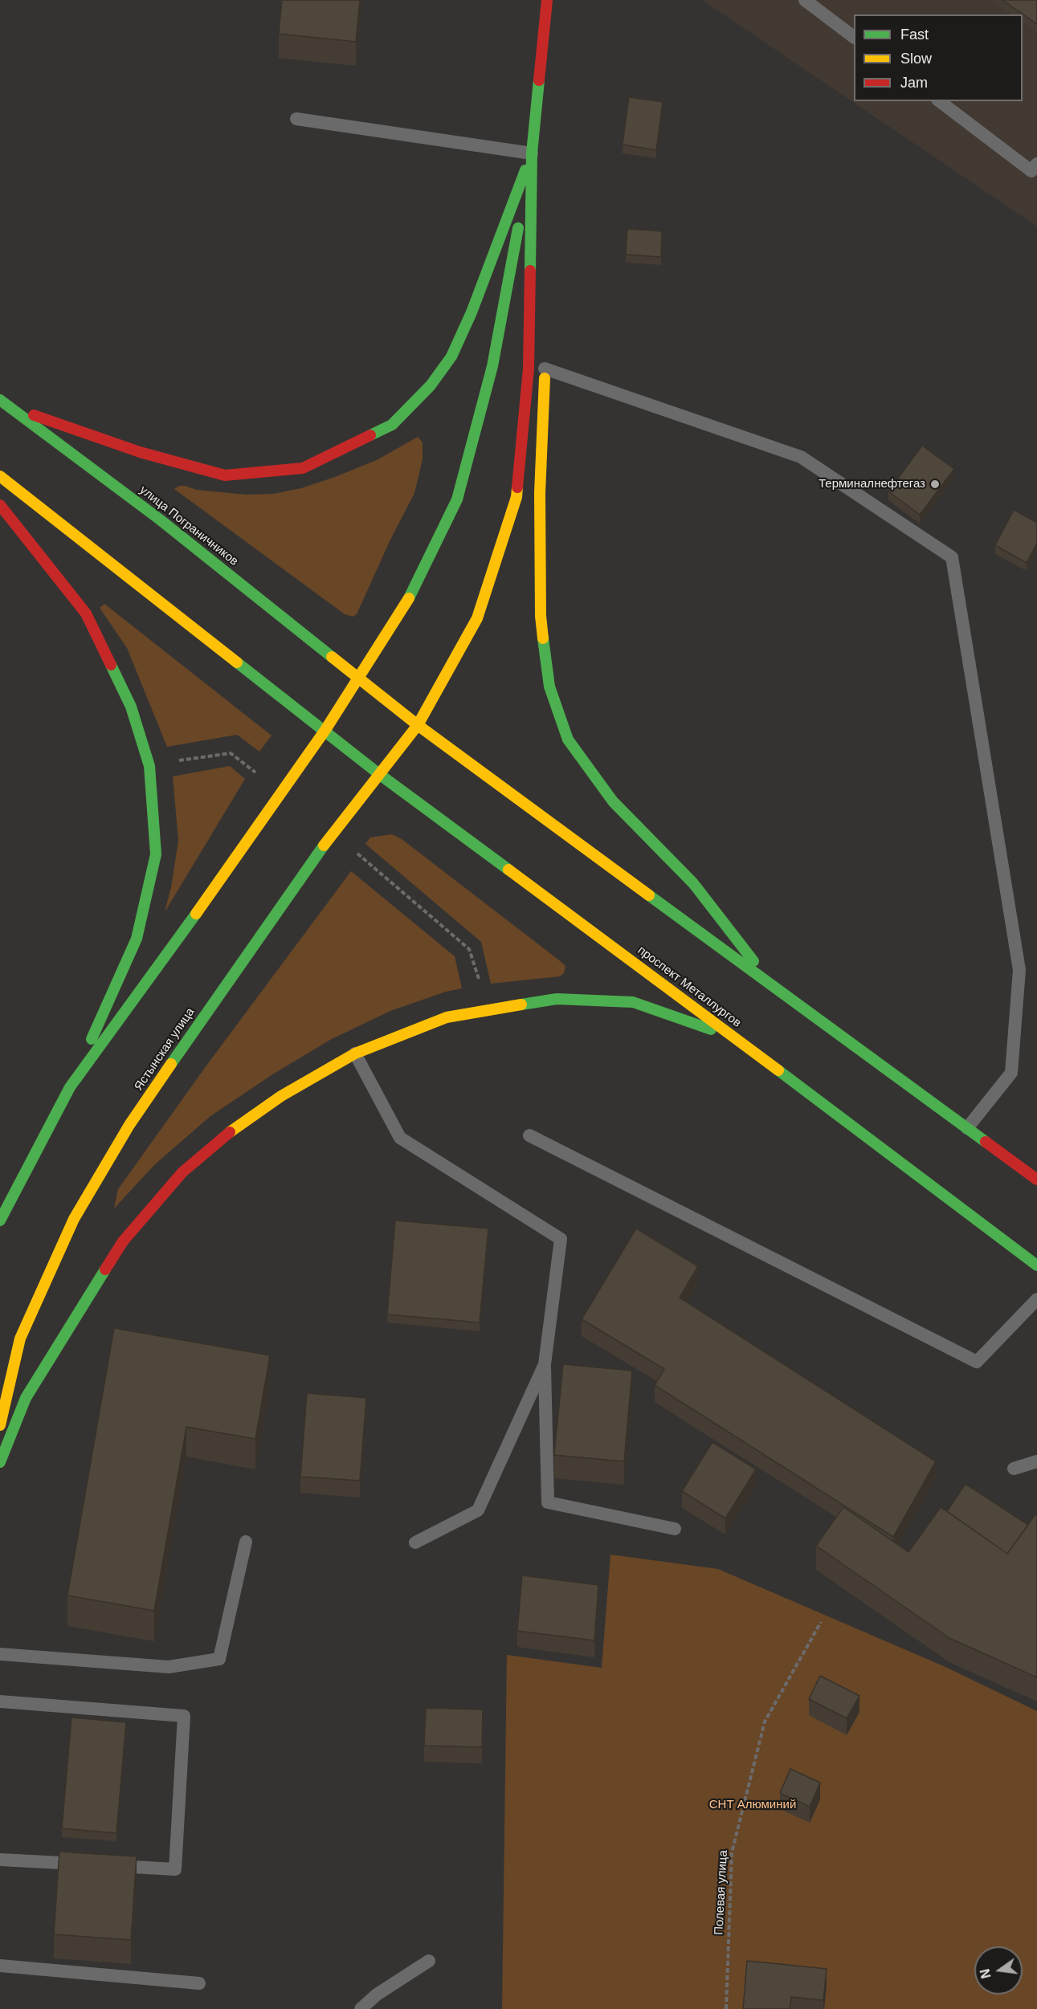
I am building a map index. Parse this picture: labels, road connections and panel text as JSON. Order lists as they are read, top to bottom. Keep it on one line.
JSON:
{"streets":{"main road":["улица Пограничников","проспект Металлургов","Ястынская улица"],"path":["Полевая улица"]},"crossings":[["проспект Металлургов","Ястынская улица"]],"parks":["СНТ Алюминий"],"places":["Терминалнефтегаз"],"legend":["Fast","Slow","Jam"],"north":"left"}
